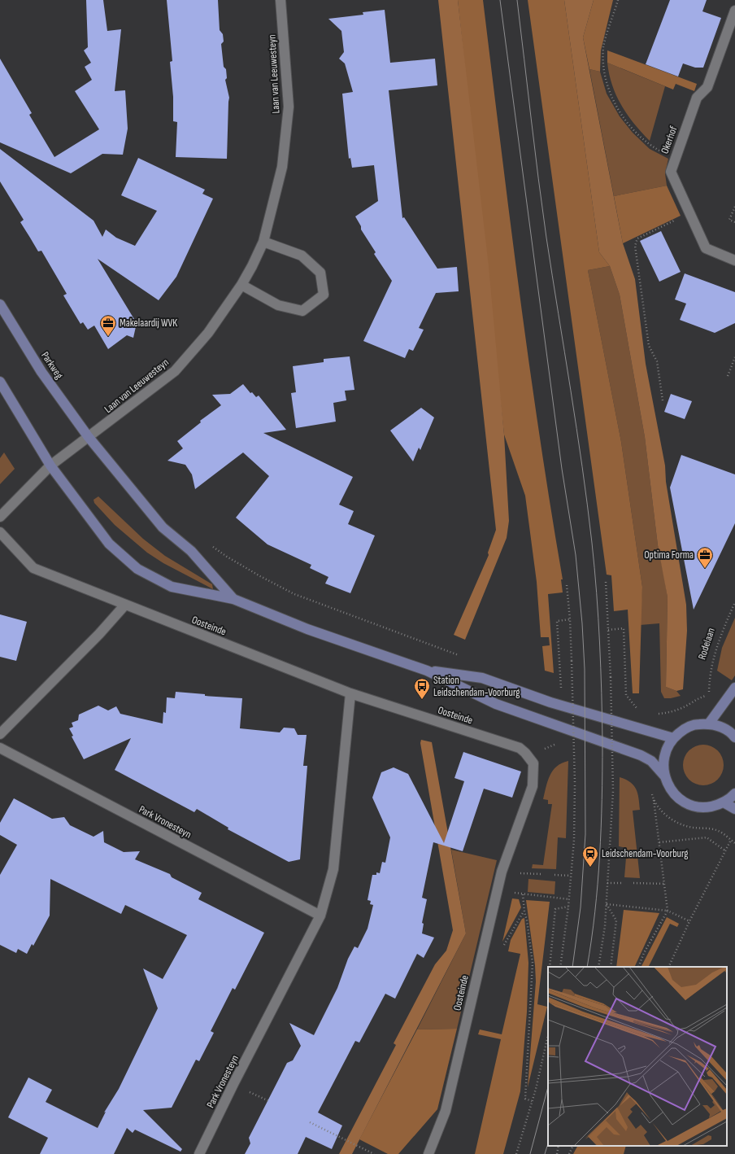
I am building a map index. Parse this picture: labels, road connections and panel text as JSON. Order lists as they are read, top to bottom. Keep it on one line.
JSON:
{"streets":{"street":["Laan van Leeuwesteyn","Okerhof","Parkweg","Oosteinde","Park Vronesteyn"],"path":["Rodelaan"]},"crossings":[["Laan van Leeuwesteyn","Parkweg"],["Oosteinde","Park Vronesteyn"]],"places":{"office":["Makelaardij WVK","Optima Forma"],"bus stop":["Station Leidschendam-Voorburg"],"station":["Leidschendam-Voorburg"]}}
